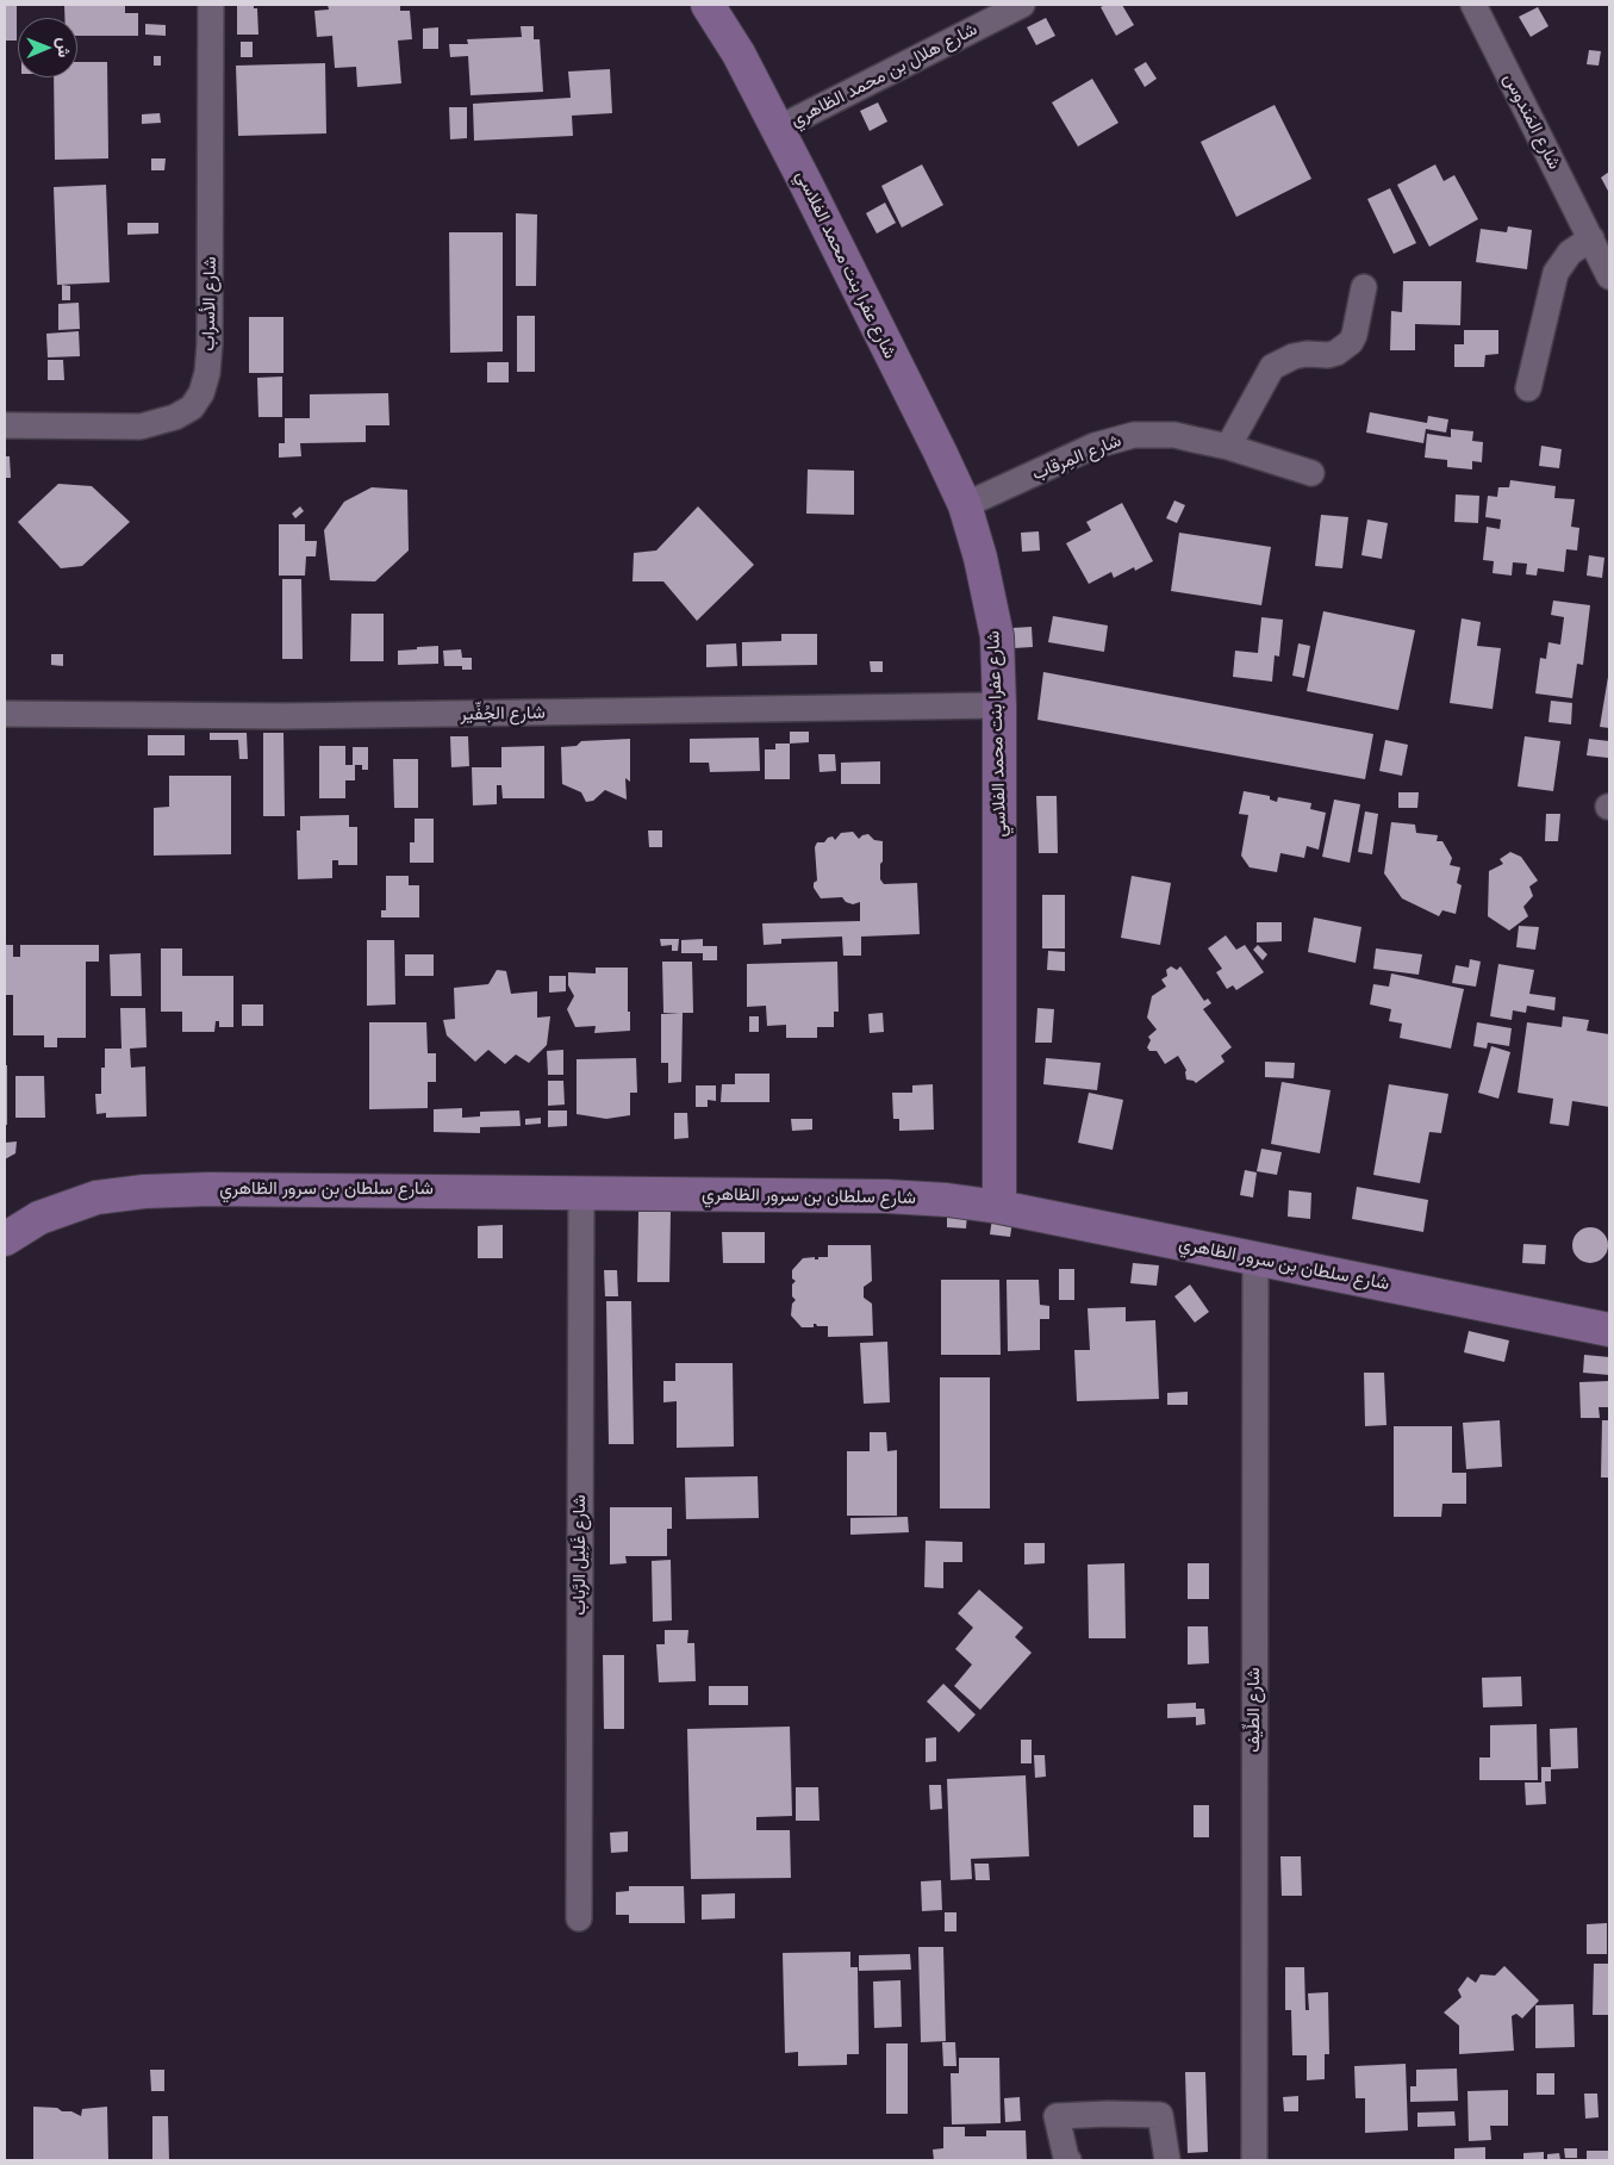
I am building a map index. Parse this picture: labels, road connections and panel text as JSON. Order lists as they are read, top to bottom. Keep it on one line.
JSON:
{"streets":{"street":["شارع هلال بن محمد الظاهري","شارع المَندوس","شارع عفرا بنت محمد الفلاسي","شارع الأسراب","شارع المِرقاب","شارع الجُفِّير","شارع سلطان بن سرور الظاهري","شارع غَلِيل الرَّباب","شارع الطِّيف"]},"crossings":[["شارع هلال بن محمد الظاهري","شارع عفرا بنت محمد الفلاسي"],["شارع عفرا بنت محمد الفلاسي","شارع المِرقاب"],["شارع عفرا بنت محمد الفلاسي","شارع الجُفِّير"],["شارع عفرا بنت محمد الفلاسي","شارع سلطان بن سرور الظاهري"],["شارع سلطان بن سرور الظاهري","شارع غَلِيل الرَّباب"],["شارع سلطان بن سرور الظاهري","شارع الطِّيف"]],"north":"right"}
